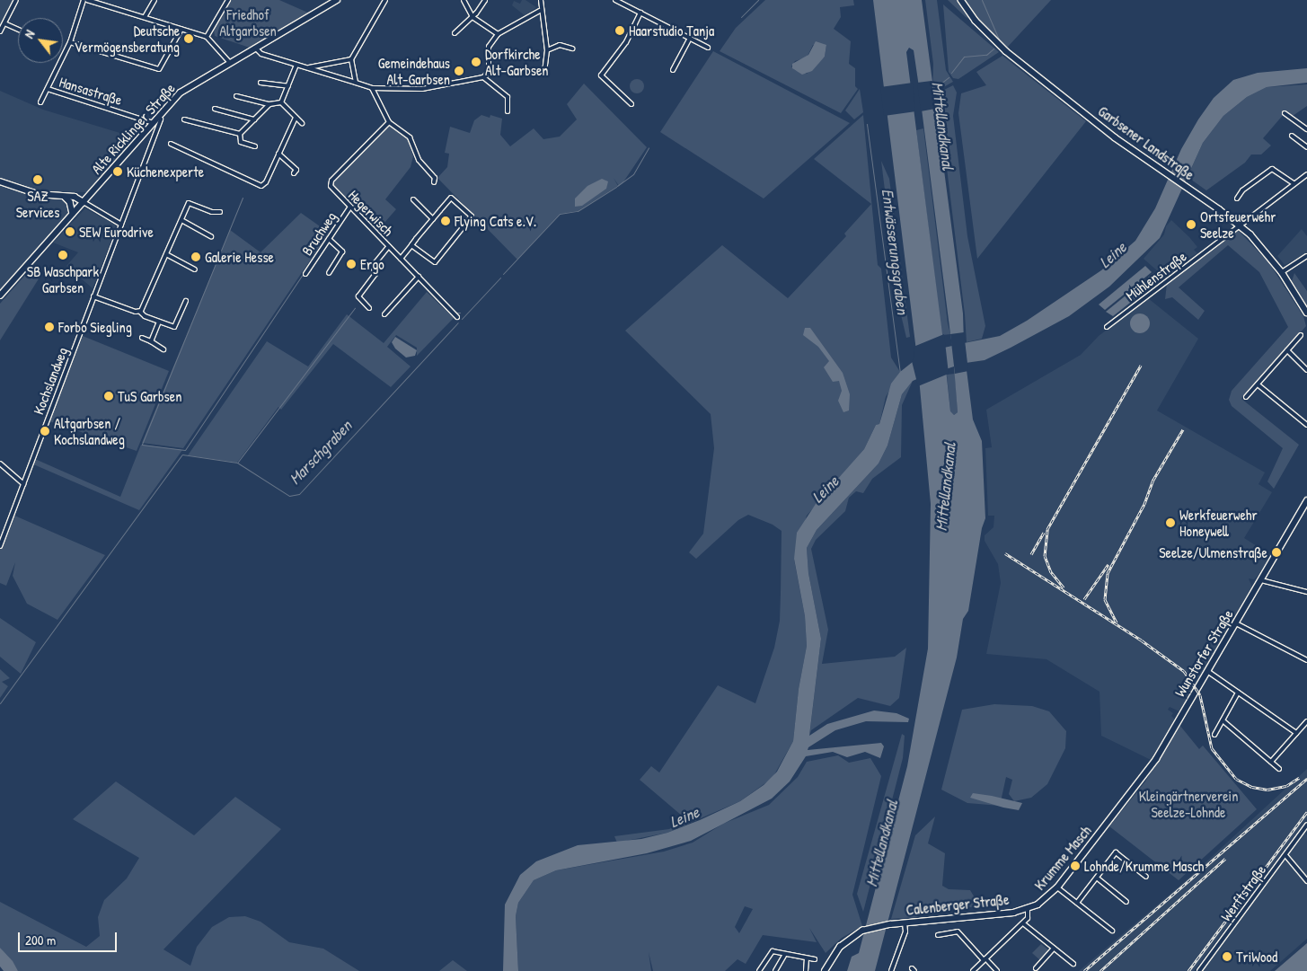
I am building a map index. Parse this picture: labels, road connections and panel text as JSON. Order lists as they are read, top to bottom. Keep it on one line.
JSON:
{"streets":{"main road":["Alte Ricklinger Straße","Garbsener Landstraße","Wunstorfer Straße","Krumme Masch","Calenberger Straße"],"street":["Hansastraße","Hegerwisch","Bruchweg","Mühlenstraße","Kochslandweg","Werftstraße"]},"crossings":[["Hansastraße","Alte Ricklinger Straße"],["Alte Ricklinger Straße","Kochslandweg"],["Garbsener Landstraße","Mühlenstraße"],["Hegerwisch","Bruchweg"],["Wunstorfer Straße","Krumme Masch"],["Krumme Masch","Calenberger Straße"]],"water":["Mittellandkanal","Entwässerungsgraben","Leine","Marschgraben"],"parks":["Friedhof Altgarbsen","Kleingärtnerverein Seelze-Lohnde"],"places":["Haarstudio Tanja","Deutsche Vermögensberatung","Dorfkirche Alt-Garbsen","Gemeindehaus Alt-Garbsen","Küchenexperte","SAZ Services","Flying Cats e.V.","Ortsfeuerwehr Seelze","SEW Eurodrive","SB Waschpark Garbsen","Galerie Hesse","Ergo","Forbo Siegling","TuS Garbsen","Altgarbsen / Kochslandweg","Werkfeuerwehr Honeywell","Seelze/Ulmenstraße","Lohnde/Krumme Masch","TriWood"],"scale_bar":"200 m","north":"top left"}
